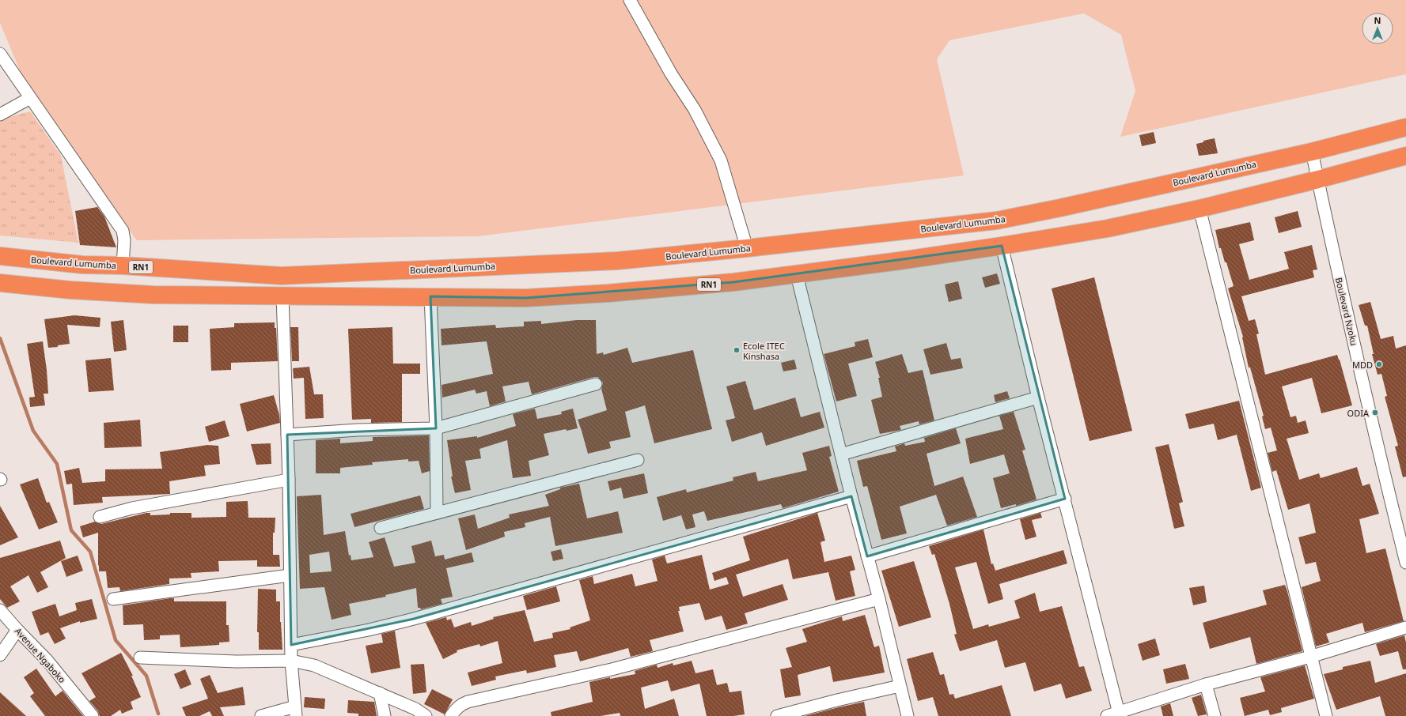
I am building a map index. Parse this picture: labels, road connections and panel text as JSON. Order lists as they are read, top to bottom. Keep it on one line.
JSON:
{"streets":{"highway":["Boulevard Lumumba","RN1"],"street":["Boulevard Nzoku","Avenue Ngaboko"]},"crossings":[["Boulevard Lumumba","Boulevard Nzoku"],["RN1","Boulevard Nzoku"]],"places":["Ecole ITEC Kinshasa","MDD","ODIA"],"north":"top"}
